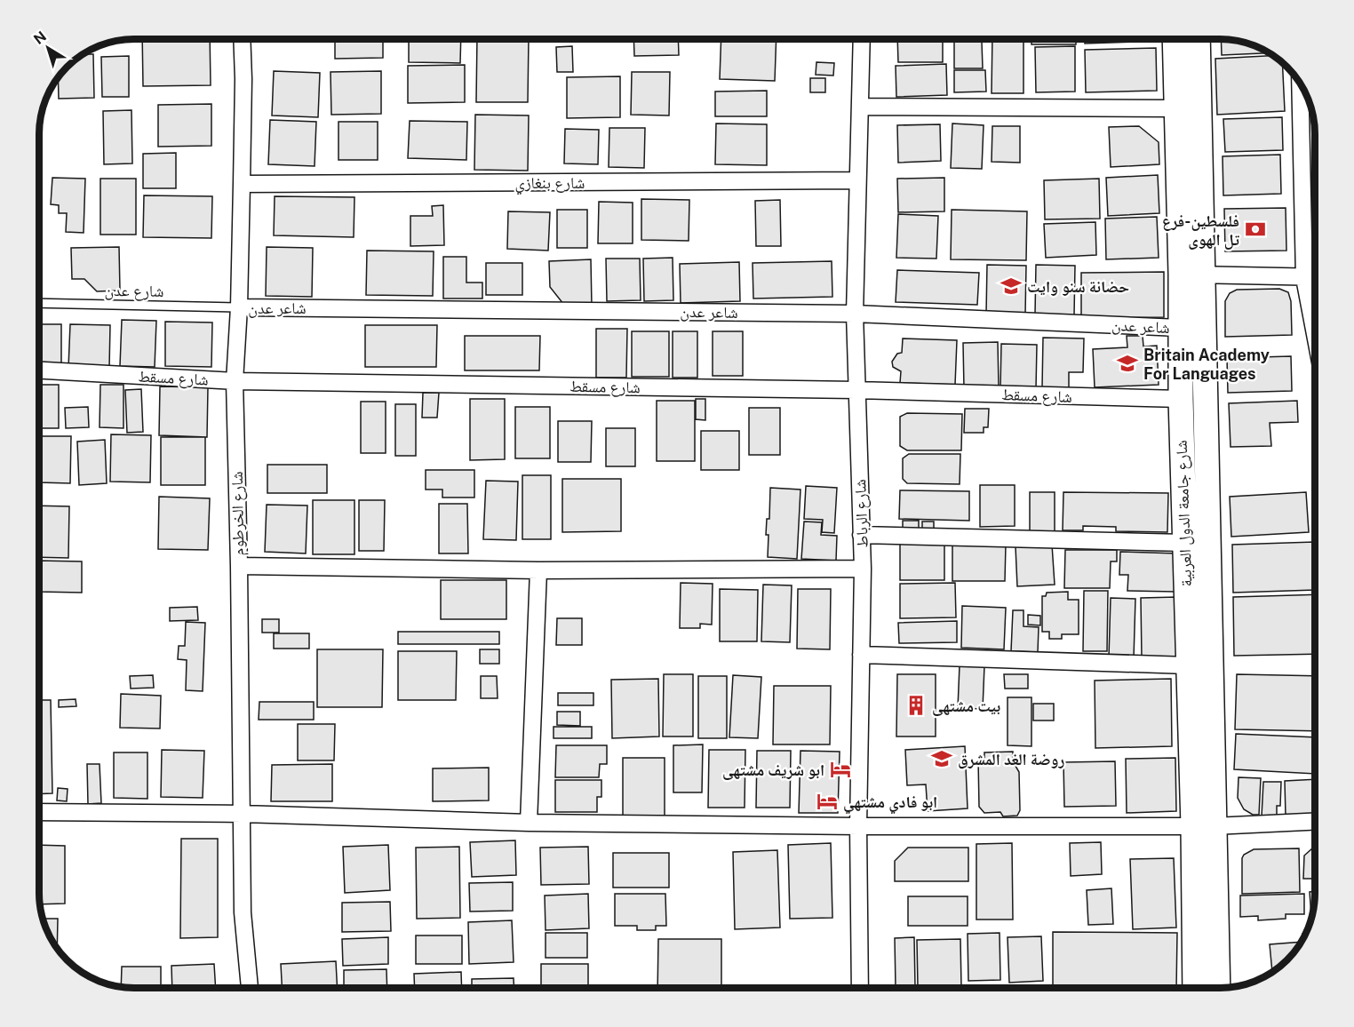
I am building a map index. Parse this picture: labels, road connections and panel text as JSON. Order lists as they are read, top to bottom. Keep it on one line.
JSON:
{"streets":{"main road":["شارع جامعة الدول العربية"],"street":["شارع بنغازي","شاعر عدن","شارع مسقط","شارع الخرطوم","شارع الرباط"],"lane":["شارع عدن"]},"crossings":[["شارع بنغازي","شارع الخرطوم"],["شارع بنغازي","شارع الرباط"],["شارع عدن","شاعر عدن"],["شارع عدن","شارع الخرطوم"],["شاعر عدن","شارع الخرطوم"],["شاعر عدن","شارع الرباط"],["شاعر عدن","شارع جامعة الدول العربية"],["شارع مسقط","شارع الخرطوم"],["شارع مسقط","شارع الرباط"],["شارع مسقط","شارع جامعة الدول العربية"]],"places":{"bank":["فلسطين-فرع تل الهوى"],"school or university":["حضانة سنو وايت","Britain Academy For Languages","روضة الغد المشرق"],"building":["بيت مشتهى"],"hotel":["ابو شريف مشتهى","ابو فادي مشتهي"]},"north":"top left"}
